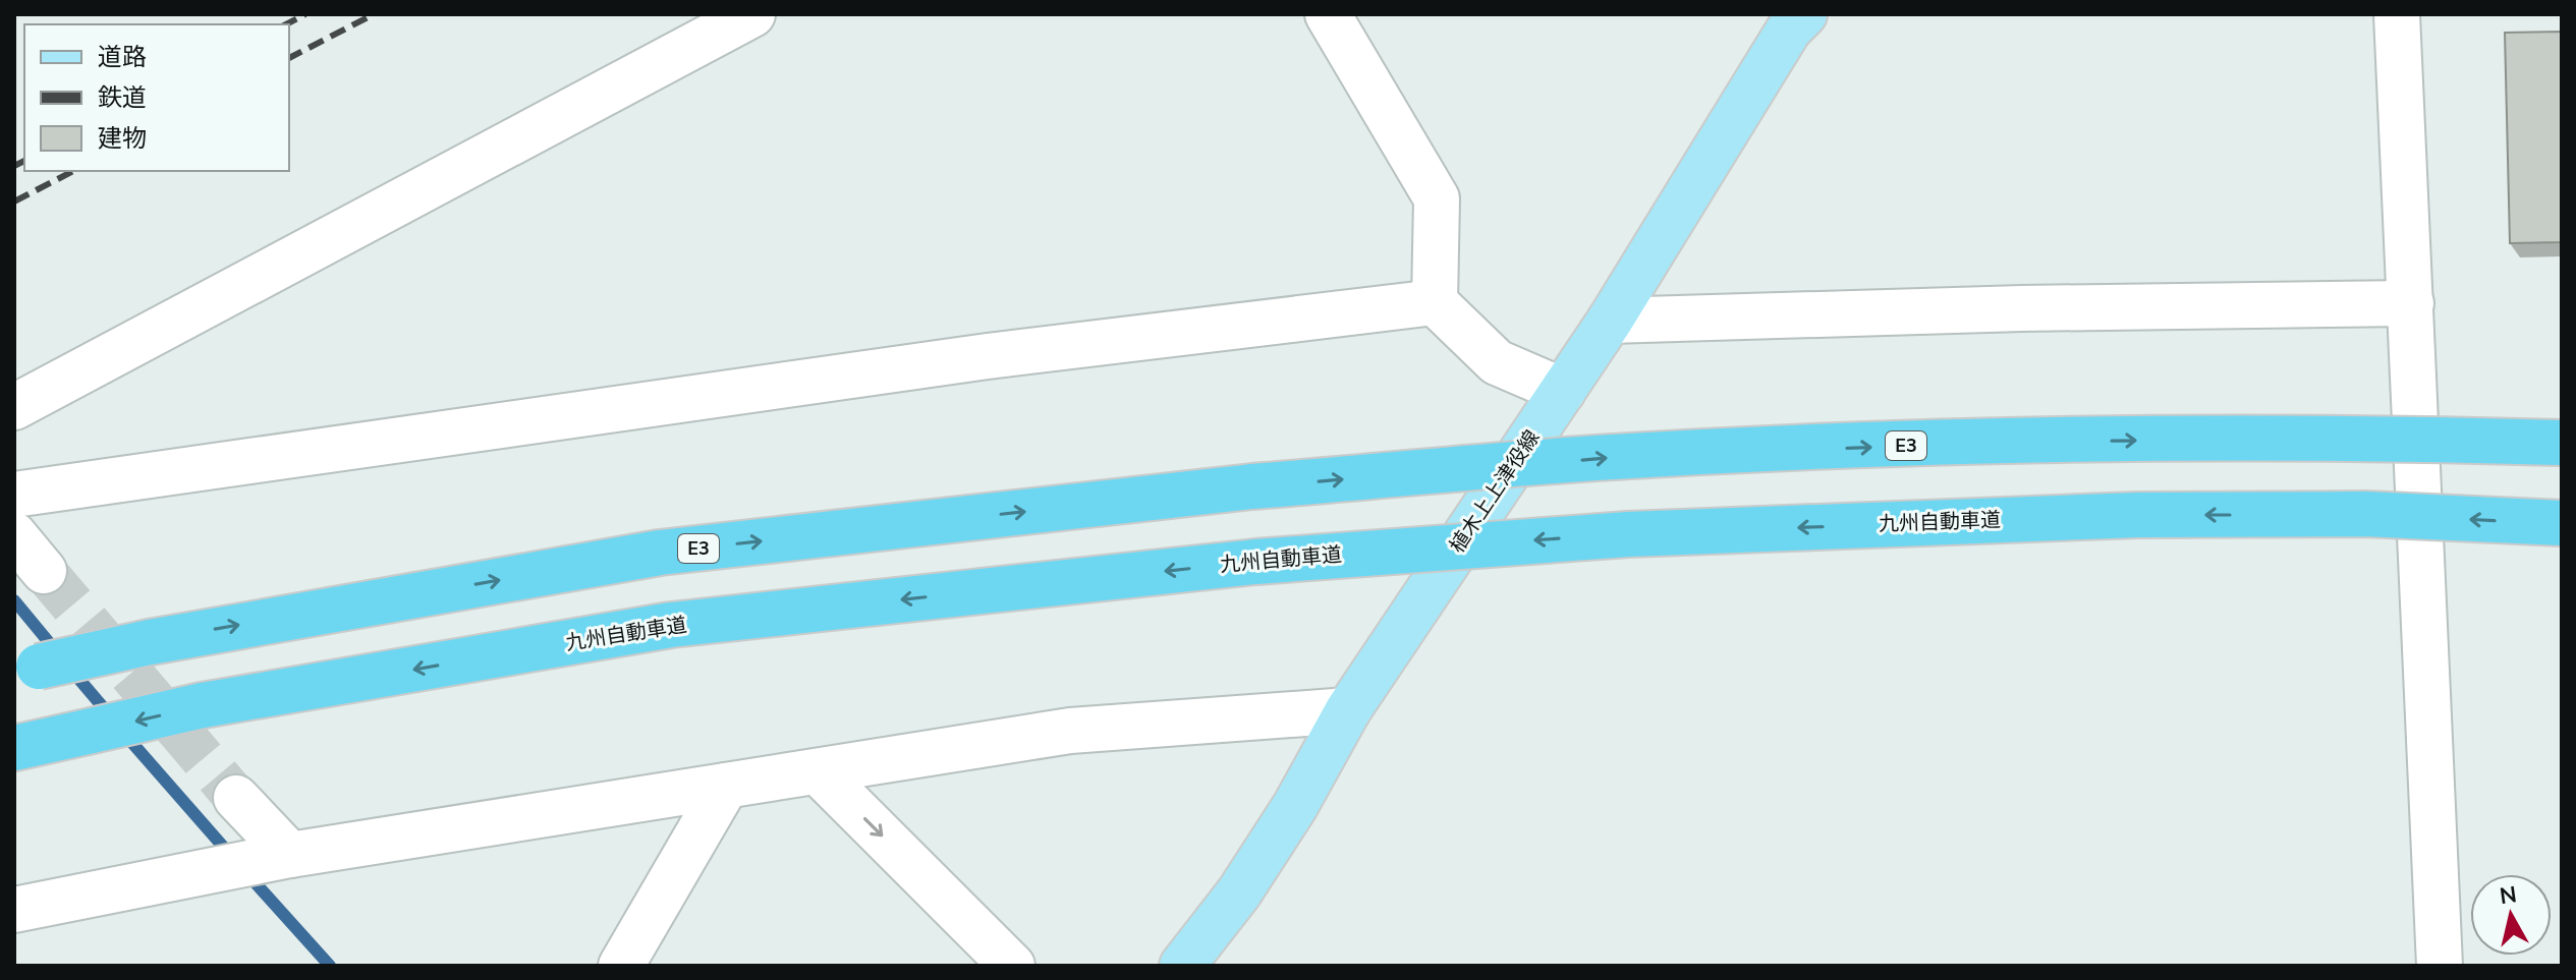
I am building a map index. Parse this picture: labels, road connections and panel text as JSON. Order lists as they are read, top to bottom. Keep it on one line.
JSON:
{"streets":{"highway":["E3","九州自動車道"],"main road":["植木上上津役線"]},"legend":["道路","鉄道","建物"],"north":"top"}
